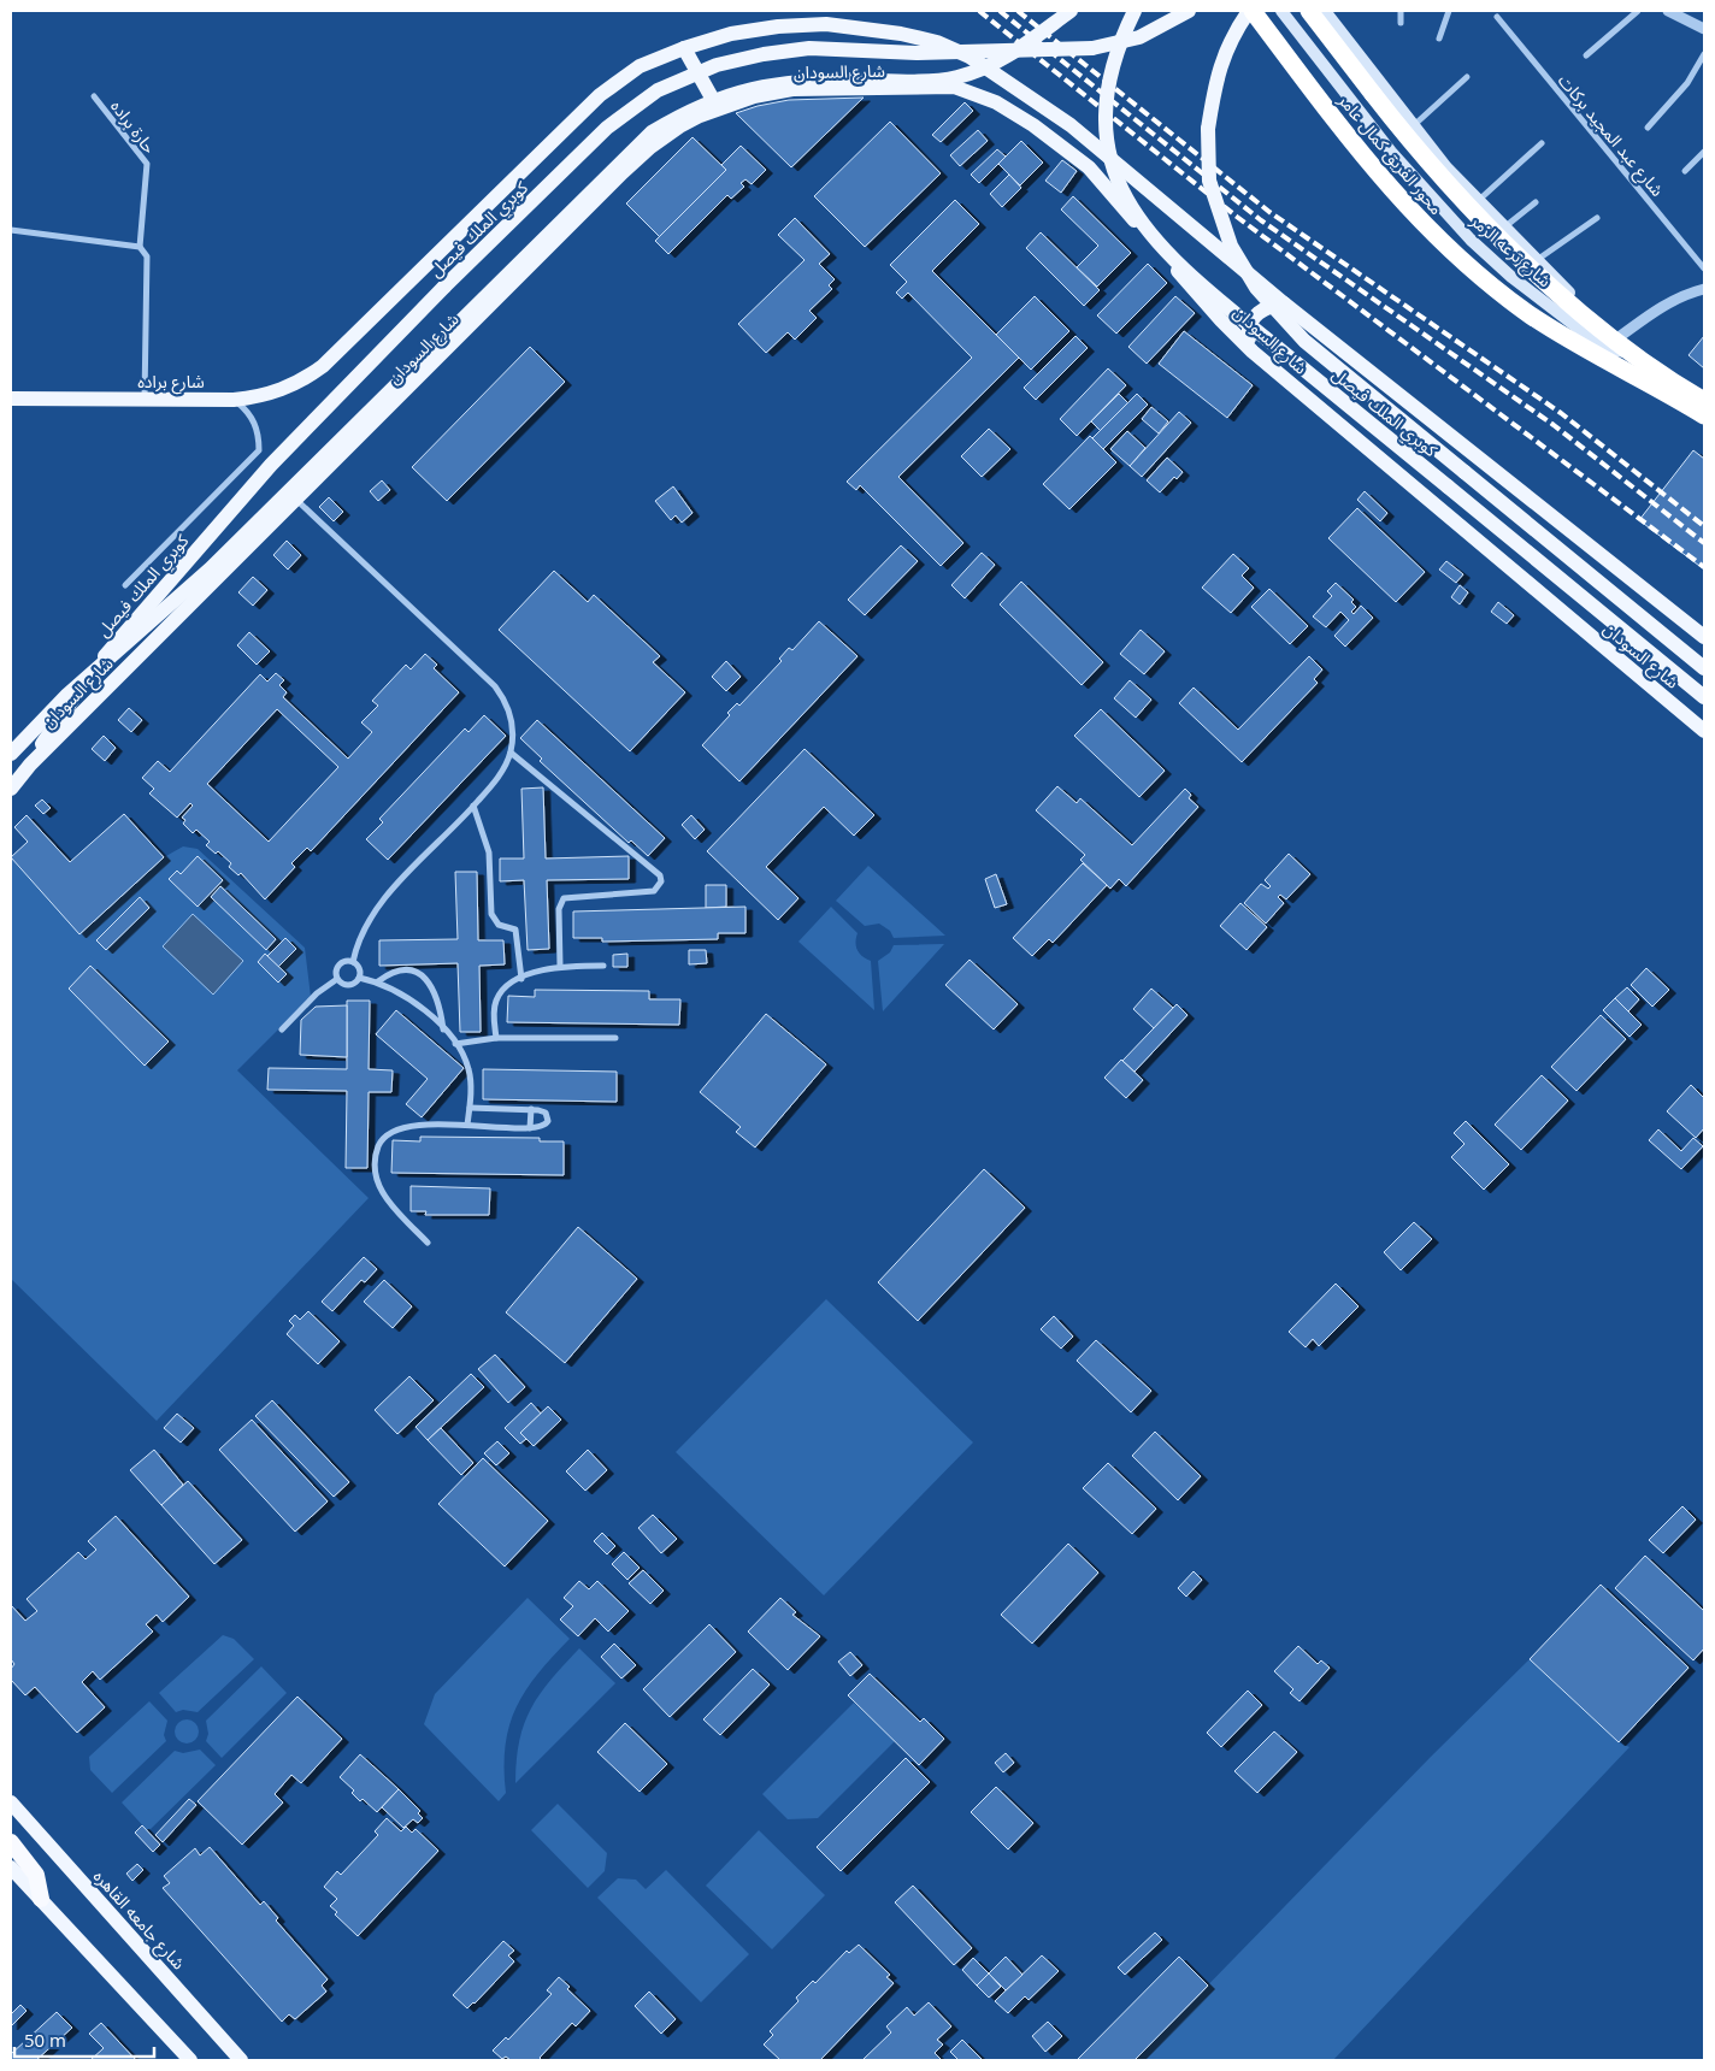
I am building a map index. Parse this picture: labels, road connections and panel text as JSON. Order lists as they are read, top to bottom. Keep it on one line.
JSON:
{"streets":{"highway":["محور الفريق كمال عامر"],"main road":["شارع السودان","كوبري الملك فيصل","شارع ترعه الزمر","شارع براده","شارع جامعه القاهره"],"street":["حارة براده","شارع عبد المجيد بركات"]},"crossings":[["شارع السودان","كوبري الملك فيصل"],["شارع السودان","شارع براده"],["حارة براده","شارع براده"],["محور الفريق كمال عامر","كوبري الملك فيصل"]],"scale_bar":"50 m"}
